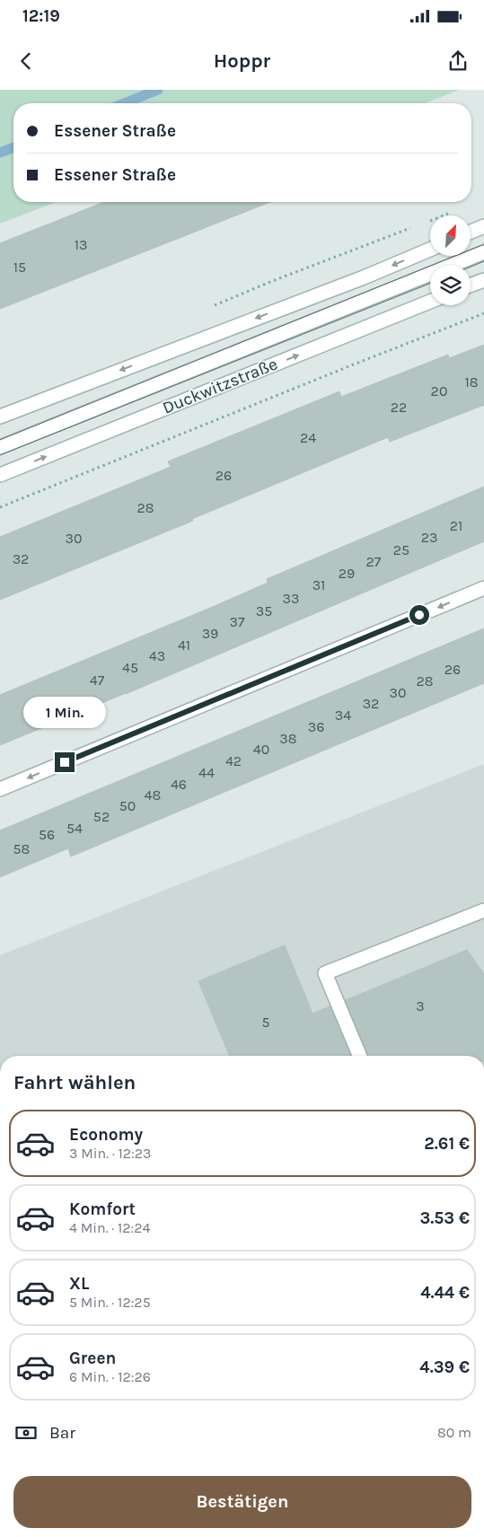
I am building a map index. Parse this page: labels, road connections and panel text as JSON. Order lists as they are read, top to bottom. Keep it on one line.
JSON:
{"streets":{"main road":["Duckwitzstraße"]},"house_numbers":["13","15","18","20","22","24","26","28","21","23","30","25","32","27","29","31","33","35","37","39","41","43","45","26","47","28","30","32","34","36","38","40","42","44","46","48","50","52","54","56","58","3","5"],"north":"top right","page":{"status":"12:19","header":"Hoppr","banner":["Essener Straße","Essener Straße"],"bubble":"1 Min.","heading":"Fahrt wählen","list":[{"name":"Economy","note":"3 Min. · 12:23","value":"2.61 €"},{"name":"Komfort","note":"4 Min. · 12:24","value":"3.53 €"},{"name":"XL","note":"5 Min. · 12:25","value":"4.44 €"},{"name":"Green","note":"6 Min. · 12:26","value":"4.39 €"}],"pay":["Bar","80 m"],"buttons":"Bestätigen"}}
